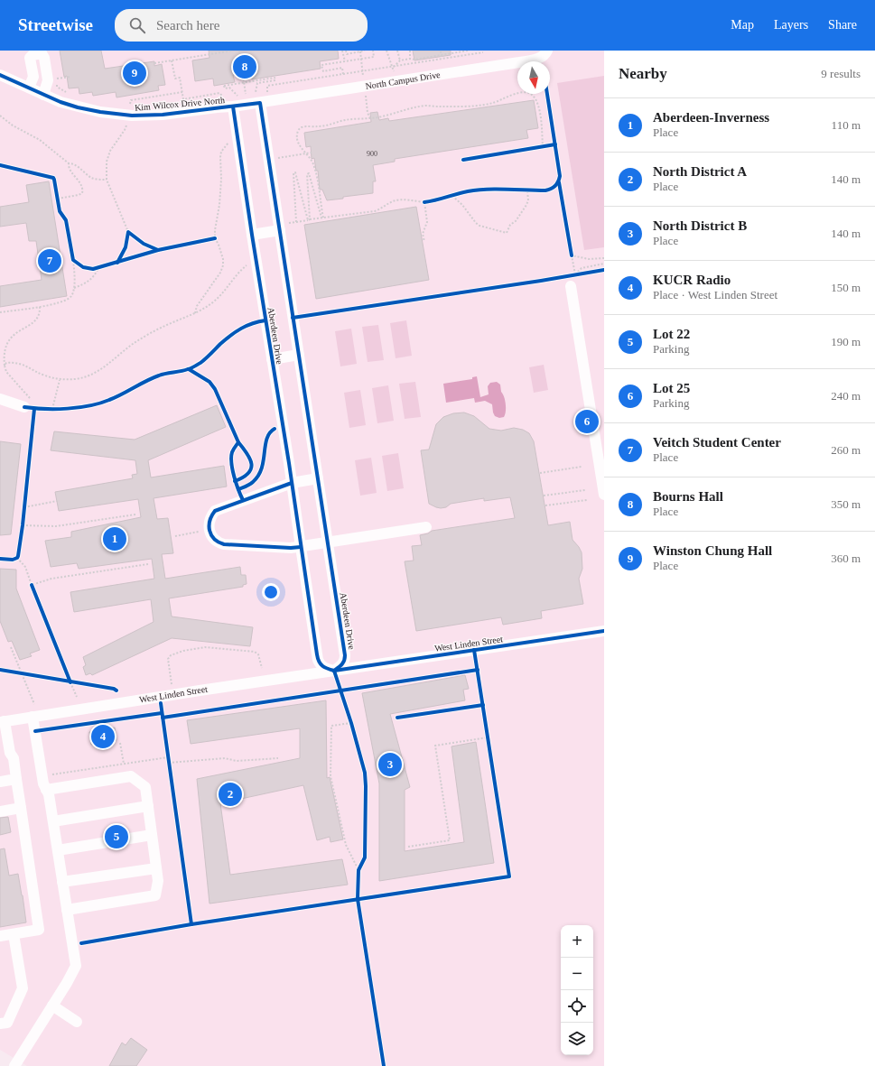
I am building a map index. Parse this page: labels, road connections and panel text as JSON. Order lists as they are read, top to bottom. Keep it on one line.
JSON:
{"streets":{"street":["North Campus Drive","Kim Wilcox Drive North","Aberdeen Drive","West Linden Street"]},"crossings":[["North Campus Drive","Kim Wilcox Drive North"],["North Campus Drive","Aberdeen Drive"],["Kim Wilcox Drive North","Aberdeen Drive"],["Aberdeen Drive","West Linden Street"]],"house_numbers":["900"],"north":"bottom","page":{"header":"Streetwise","search":"Search here","nav":["Map","Layers","Share"],"heading":["Nearby","9 results"],"pins":["8","9","7","6","1","4","3","2","5"],"list":[{"mark":"1","name":"Aberdeen-Inverness","note":"Place","value":"110 m"},{"mark":"2","name":"North District A","note":"Place","value":"140 m"},{"mark":"3","name":"North District B","note":"Place","value":"140 m"},{"mark":"4","name":"KUCR Radio","note":"Place · West Linden Street","value":"150 m"},{"mark":"5","name":"Lot 22","note":"Parking","value":"190 m"},{"mark":"6","name":"Lot 25","note":"Parking","value":"240 m"},{"mark":"7","name":"Veitch Student Center","note":"Place","value":"260 m"},{"mark":"8","name":"Bourns Hall","note":"Place","value":"350 m"},{"mark":"9","name":"Winston Chung Hall","note":"Place","value":"360 m"}],"map_buttons":["+","−"]}}
